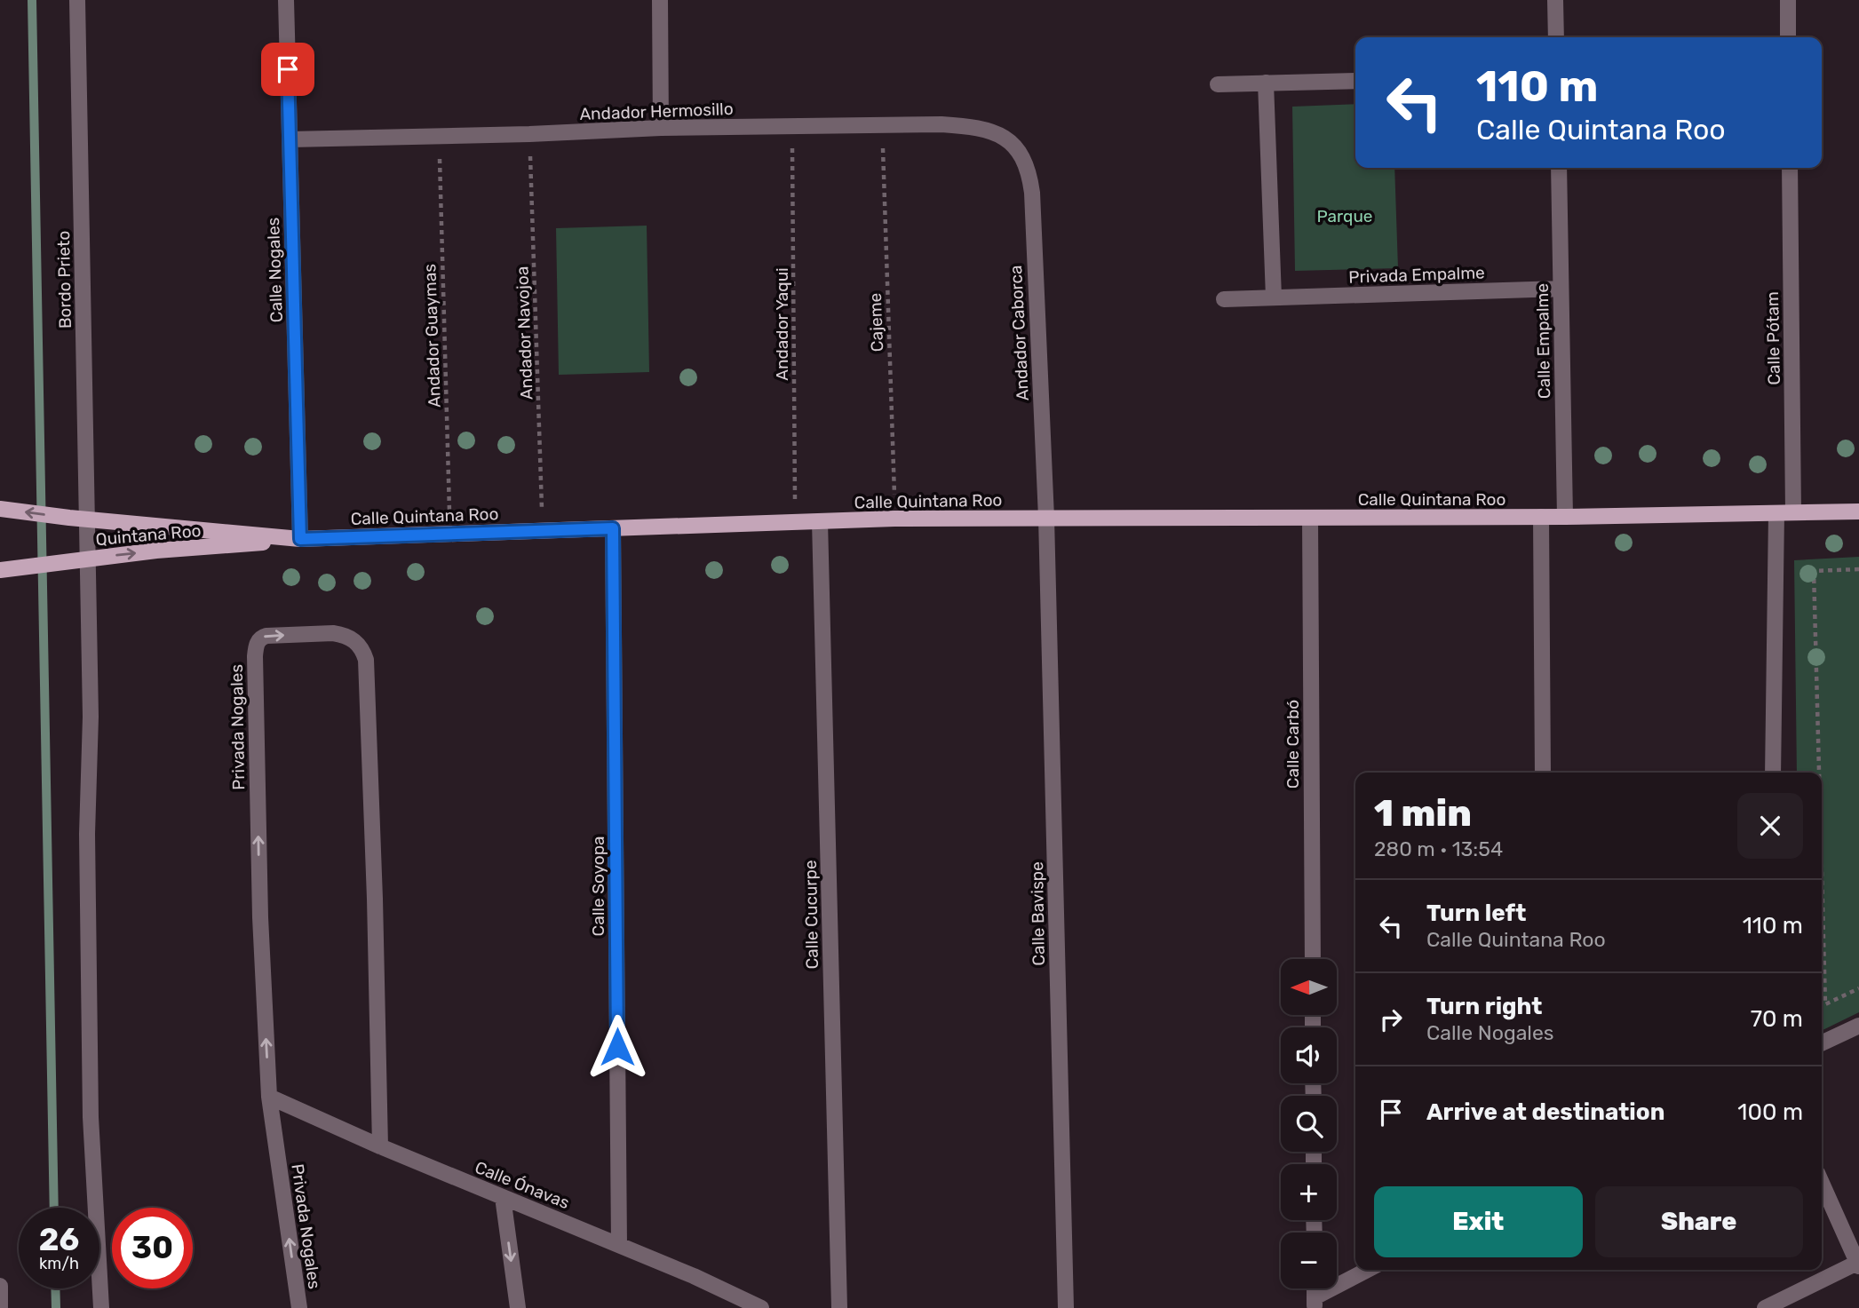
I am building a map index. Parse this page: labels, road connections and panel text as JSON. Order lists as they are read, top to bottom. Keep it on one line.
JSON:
{"streets":{"main road":["Calle Quintana Roo","Quintana Roo"],"street":["Andador Hermosillo","Calle Nogales","Privada Empalme","Bordo Prieto","Andador Caborca","Calle Pótam","Calle Empalme","Privada Nogales","Calle Carbó","Calle Soyopa","Calle Bavispe","Calle Cucurpe","Calle Ónavas"],"path":["Cajeme","Andador Yaqui","Andador Navojoa","Andador Guaymas"]},"crossings":[["Andador Hermosillo","Calle Nogales"],["Andador Hermosillo","Cajeme"],["Andador Hermosillo","Andador Yaqui"],["Andador Hermosillo","Andador Navojoa"],["Andador Hermosillo","Andador Caborca"],["Andador Hermosillo","Andador Guaymas"],["Calle Nogales","Calle Quintana Roo"],["Calle Nogales","Quintana Roo"],["Privada Empalme","Calle Empalme"],["Bordo Prieto","Calle Quintana Roo"],["Bordo Prieto","Quintana Roo"],["Cajeme","Calle Quintana Roo"],["Andador Yaqui","Calle Quintana Roo"],["Andador Navojoa","Calle Quintana Roo"],["Andador Caborca","Calle Quintana Roo"],["Andador Caborca","Calle Bavispe"],["Andador Guaymas","Calle Quintana Roo"],["Calle Pótam","Calle Quintana Roo"],["Calle Empalme","Calle Quintana Roo"],["Calle Quintana Roo","Quintana Roo"],["Calle Quintana Roo","Calle Carbó"],["Calle Quintana Roo","Calle Soyopa"],["Calle Quintana Roo","Calle Bavispe"],["Calle Quintana Roo","Calle Cucurpe"],["Privada Nogales","Calle Ónavas"],["Calle Soyopa","Calle Ónavas"]],"one_way":["Quintana Roo"],"parks":["Parque"],"north":"left","page":{"turn":["110 m","Calle Quintana Roo"],"heading":["1 min","280 m · 13:54"],"list":[{"name":"Turn left","note":"Calle Quintana Roo","value":"110 m"},{"name":"Turn right","note":"Calle Nogales","value":"70 m"},{"name":"Arrive at destination","value":"100 m"}],"map_buttons":["+","−"],"buttons":["Exit","Share"],"speed":"26 km/h","limit":"30"}}
